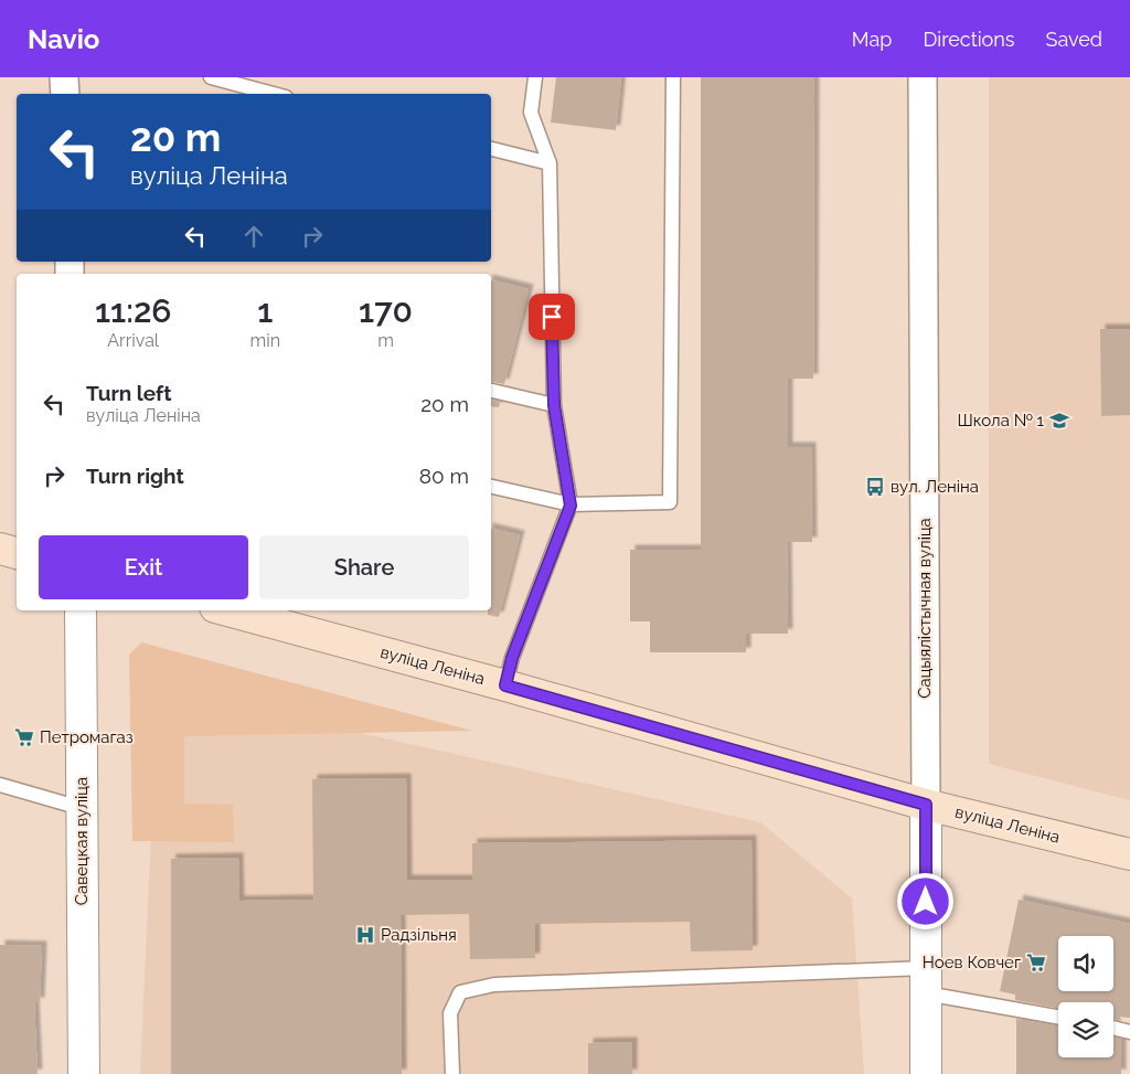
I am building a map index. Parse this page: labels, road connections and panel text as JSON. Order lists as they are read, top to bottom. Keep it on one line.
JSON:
{"streets":{"main road":["вуліца Леніна"],"street":["Сацыялістычная вуліца","Савецкая вуліца"]},"crossings":[["Сацыялістычная вуліца","вуліца Леніна"]],"places":{"school or university":["Школа № 1"],"bus stop":["вул. Леніна"],"supermarket":["Петромагаз","Ноев Ковчег"],"hospital":["Радзільня"]},"page":{"header":"Navio","nav":["Map","Directions","Saved"],"turn":["20 m","вуліца Леніна"],"eta":["11:26","Arrival","1","min","170","m"],"list":[{"name":"Turn left","note":"вуліца Леніна","value":"20 m"},{"name":"Turn right","value":"80 m"}],"buttons":["Exit","Share"]}}
